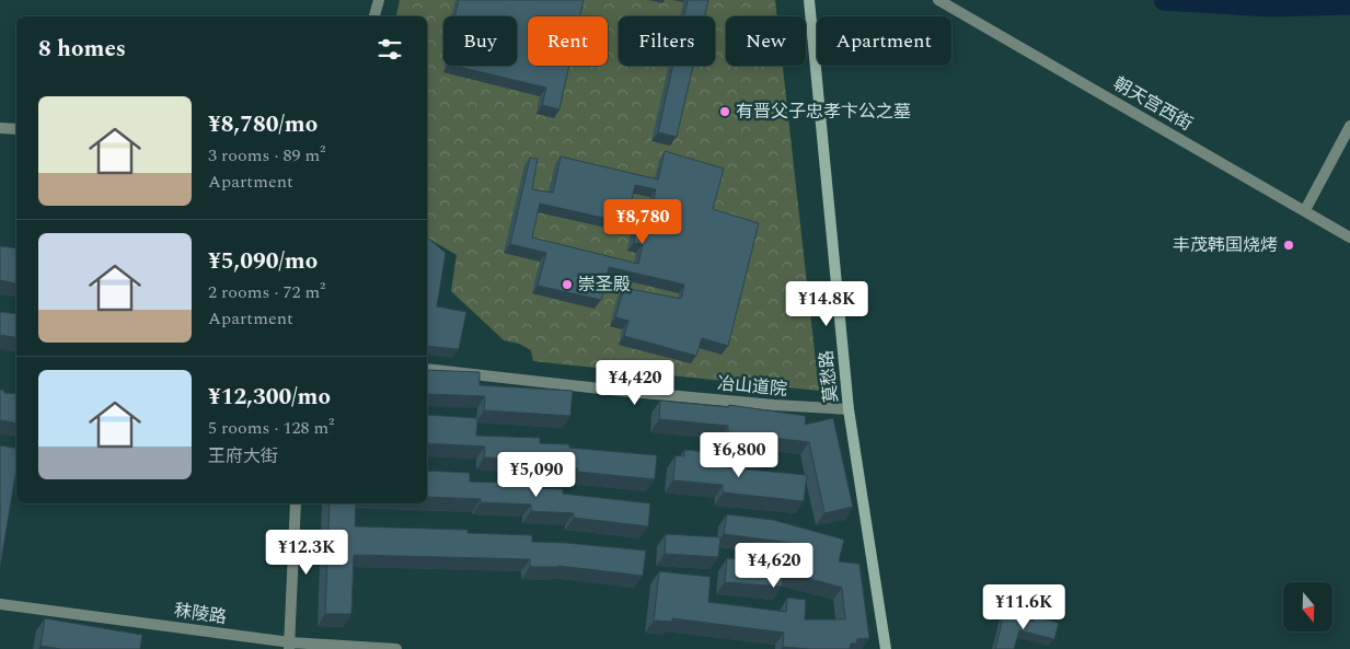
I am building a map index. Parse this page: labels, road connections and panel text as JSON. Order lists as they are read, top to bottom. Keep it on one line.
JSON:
{"streets":{"main road":["莫愁路"],"street":["朝天宫西街","冶山道院","秣陵路"]},"crossings":[["莫愁路","冶山道院"]],"places":["有晋父子忠孝卞公之墓","丰茂韩国烧烤","崇圣殿"],"north":"bottom","page":{"chip":["Buy","Rent","Filters","New","Apartment"],"heading":"8 homes","list":[{"name":"¥8,780/mo","note":"3 rooms · 89 m² · Apartment"},{"name":"¥5,090/mo","note":"2 rooms · 72 m² · Apartment"},{"name":"¥12,300/mo","note":"5 rooms · 128 m² · 王府大街"}],"price":["¥8,780","¥14.8K","¥4,420","¥6,800","¥5,090","¥12.3K","¥4,620","¥11.6K"]}}
